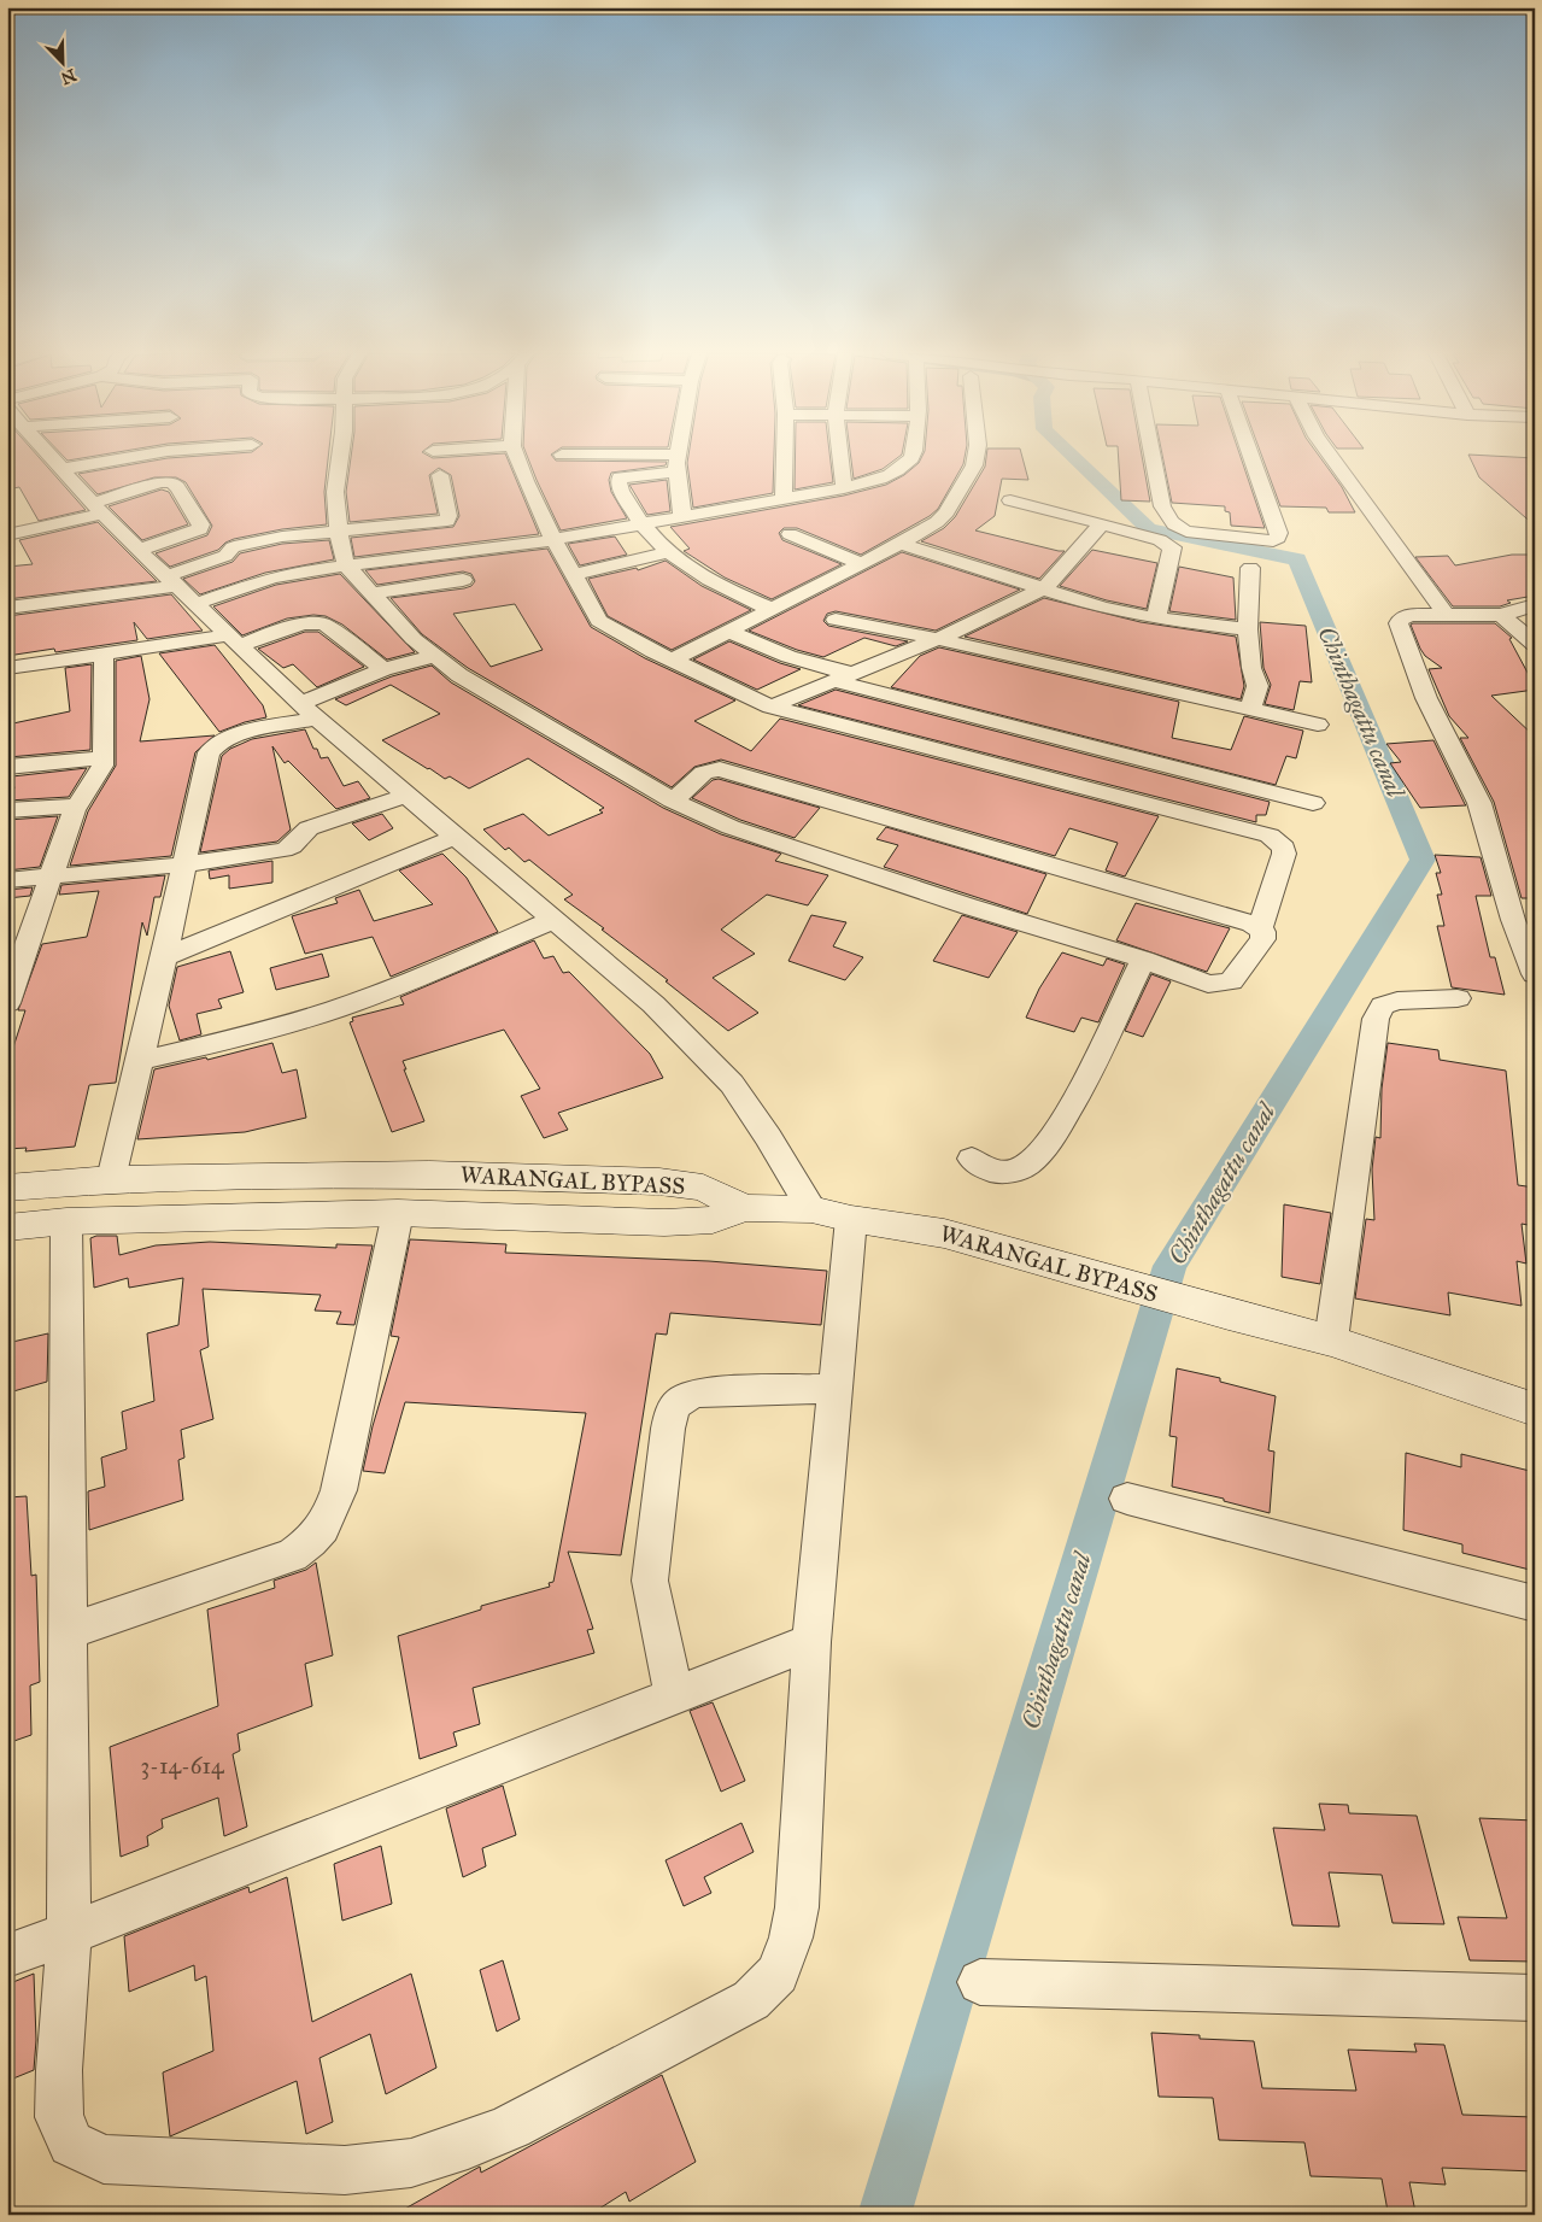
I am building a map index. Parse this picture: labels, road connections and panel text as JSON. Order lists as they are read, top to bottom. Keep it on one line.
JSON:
{"streets":{"main road":["WARANGAL BYPASS"]},"water":["Chinthagattu canal"],"house_numbers":["3-14-614"],"north":"bottom right"}
